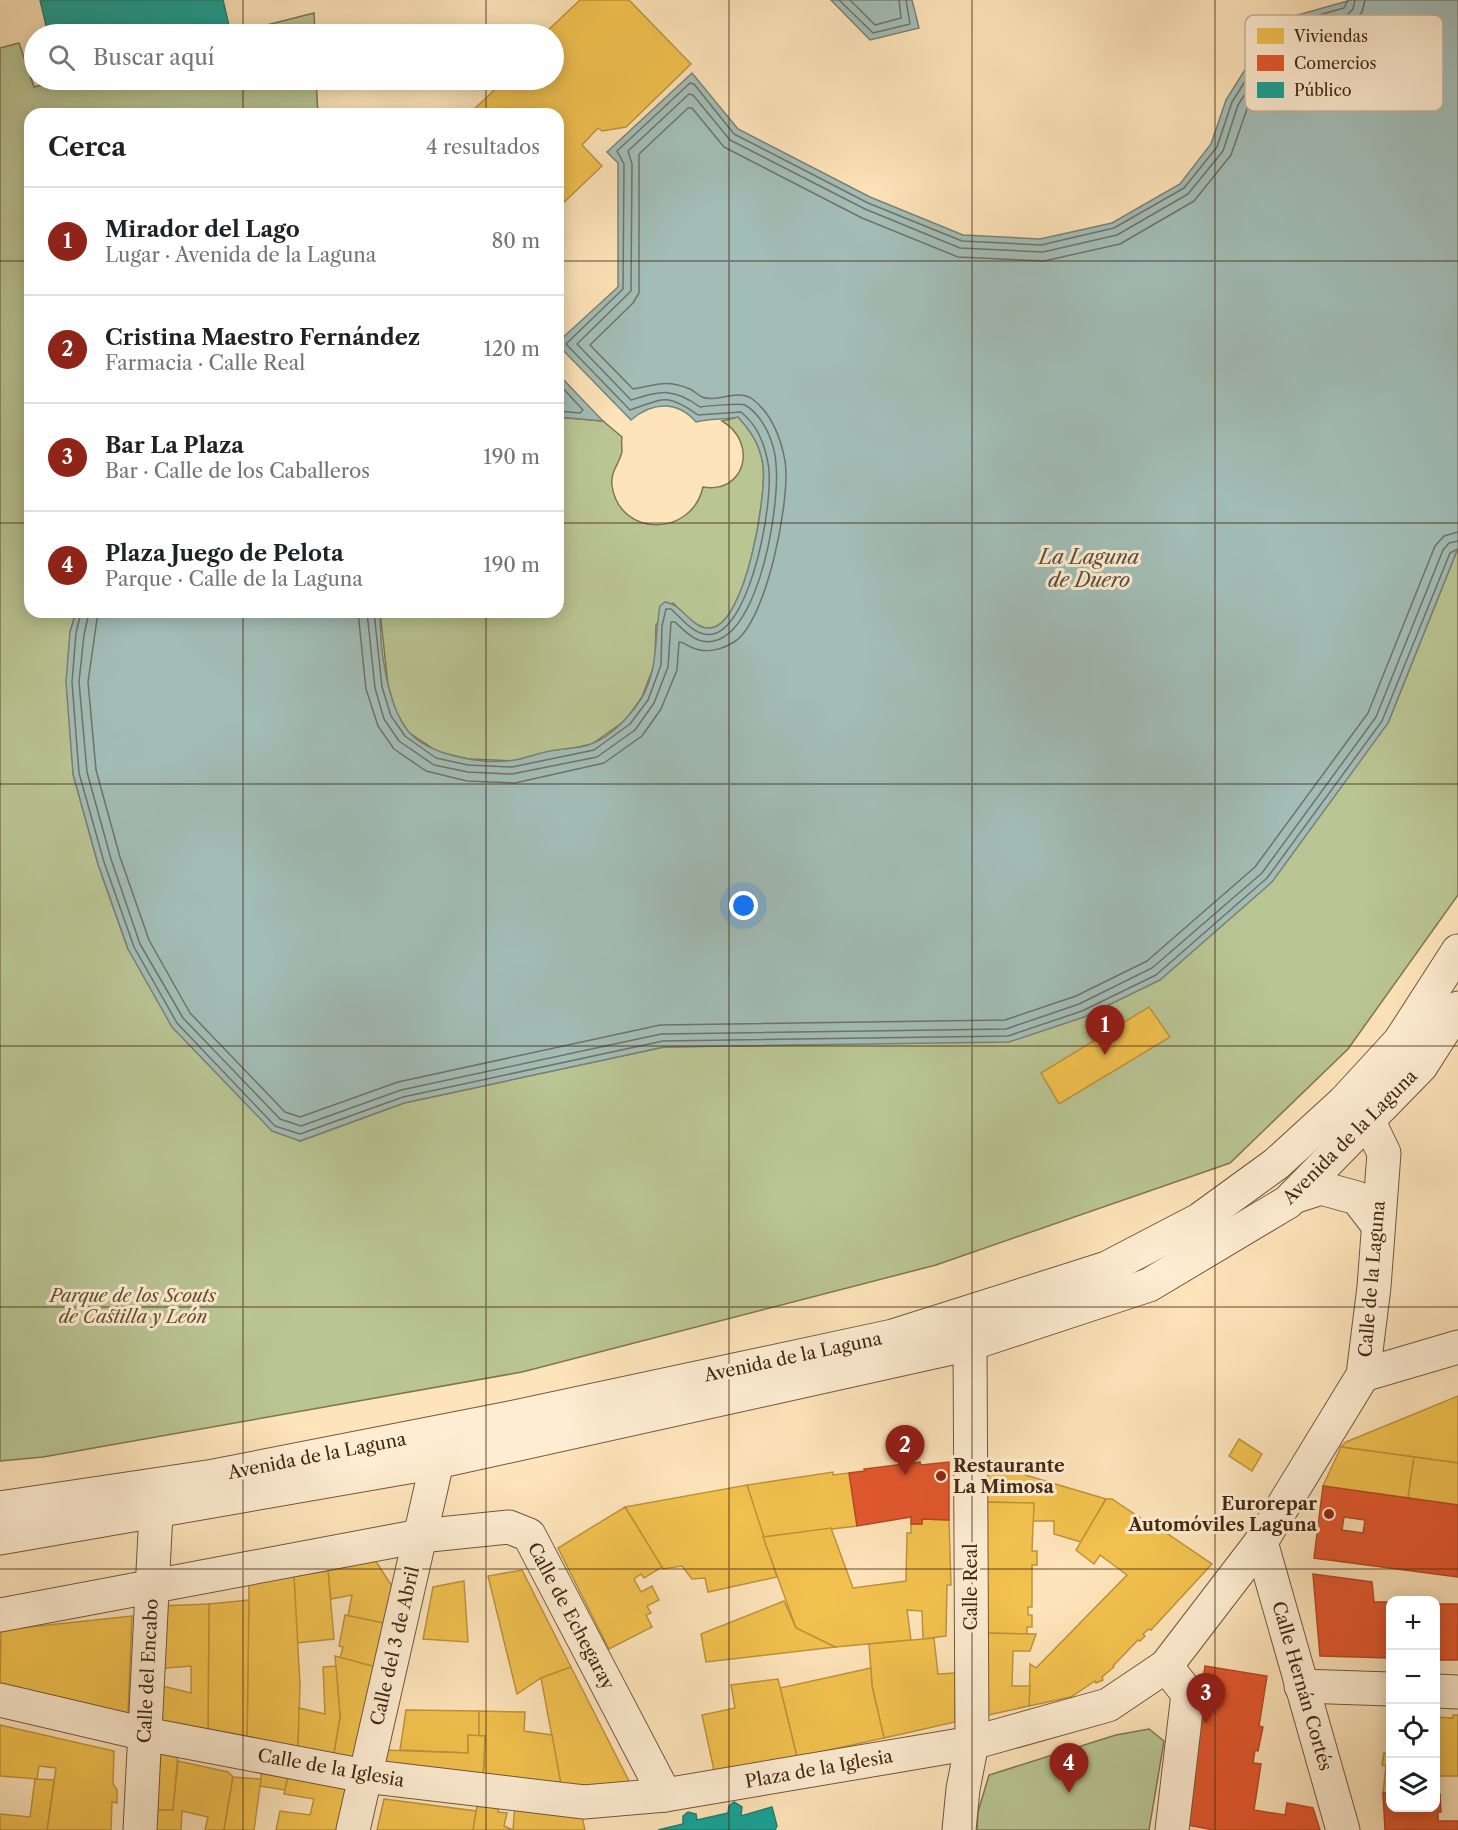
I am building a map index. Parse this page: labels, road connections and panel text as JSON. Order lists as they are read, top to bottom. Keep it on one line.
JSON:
{"streets":{"street":["Avenida de la Laguna","Calle de la Laguna","Calle Real","Calle de Echegaray","Calle del 3 de Abril","Calle del Encabo","Calle Hernán Cortés","Calle de la Iglesia","Plaza de la Iglesia"]},"crossings":[["Avenida de la Laguna","Calle de la Laguna"],["Avenida de la Laguna","Calle Real"],["Avenida de la Laguna","Calle del 3 de Abril"],["Avenida de la Laguna","Calle del Encabo"],["Calle de la Laguna","Calle Real"],["Calle de la Laguna","Calle Hernán Cortés"],["Calle de la Laguna","Plaza de la Iglesia"],["Calle Real","Plaza de la Iglesia"],["Calle de Echegaray","Calle del 3 de Abril"],["Calle de Echegaray","Calle de la Iglesia"],["Calle de Echegaray","Plaza de la Iglesia"],["Calle del 3 de Abril","Calle de la Iglesia"],["Calle del Encabo","Calle de la Iglesia"],["Calle de la Iglesia","Plaza de la Iglesia"]],"water":["La Laguna de Duero"],"parks":["Parque de los Scouts de Castilla y León"],"places":["Restaurante La Mimosa","Eurorepar Automóviles Laguna"],"legend":["Viviendas","Comercios","Público"],"page":{"search":"Buscar aquí","heading":["Cerca","4 resultados"],"list":[{"mark":"1","name":"Mirador del Lago","note":"Lugar · Avenida de la Laguna","value":"80 m"},{"mark":"2","name":"Cristina Maestro Fernández","note":"Farmacia · Calle Real","value":"120 m"},{"mark":"3","name":"Bar La Plaza","note":"Bar · Calle de los Caballeros","value":"190 m"},{"mark":"4","name":"Plaza Juego de Pelota","note":"Parque · Calle de la Laguna","value":"190 m"}],"pins":["1","2","3","4"],"map_buttons":["+","−"]}}
